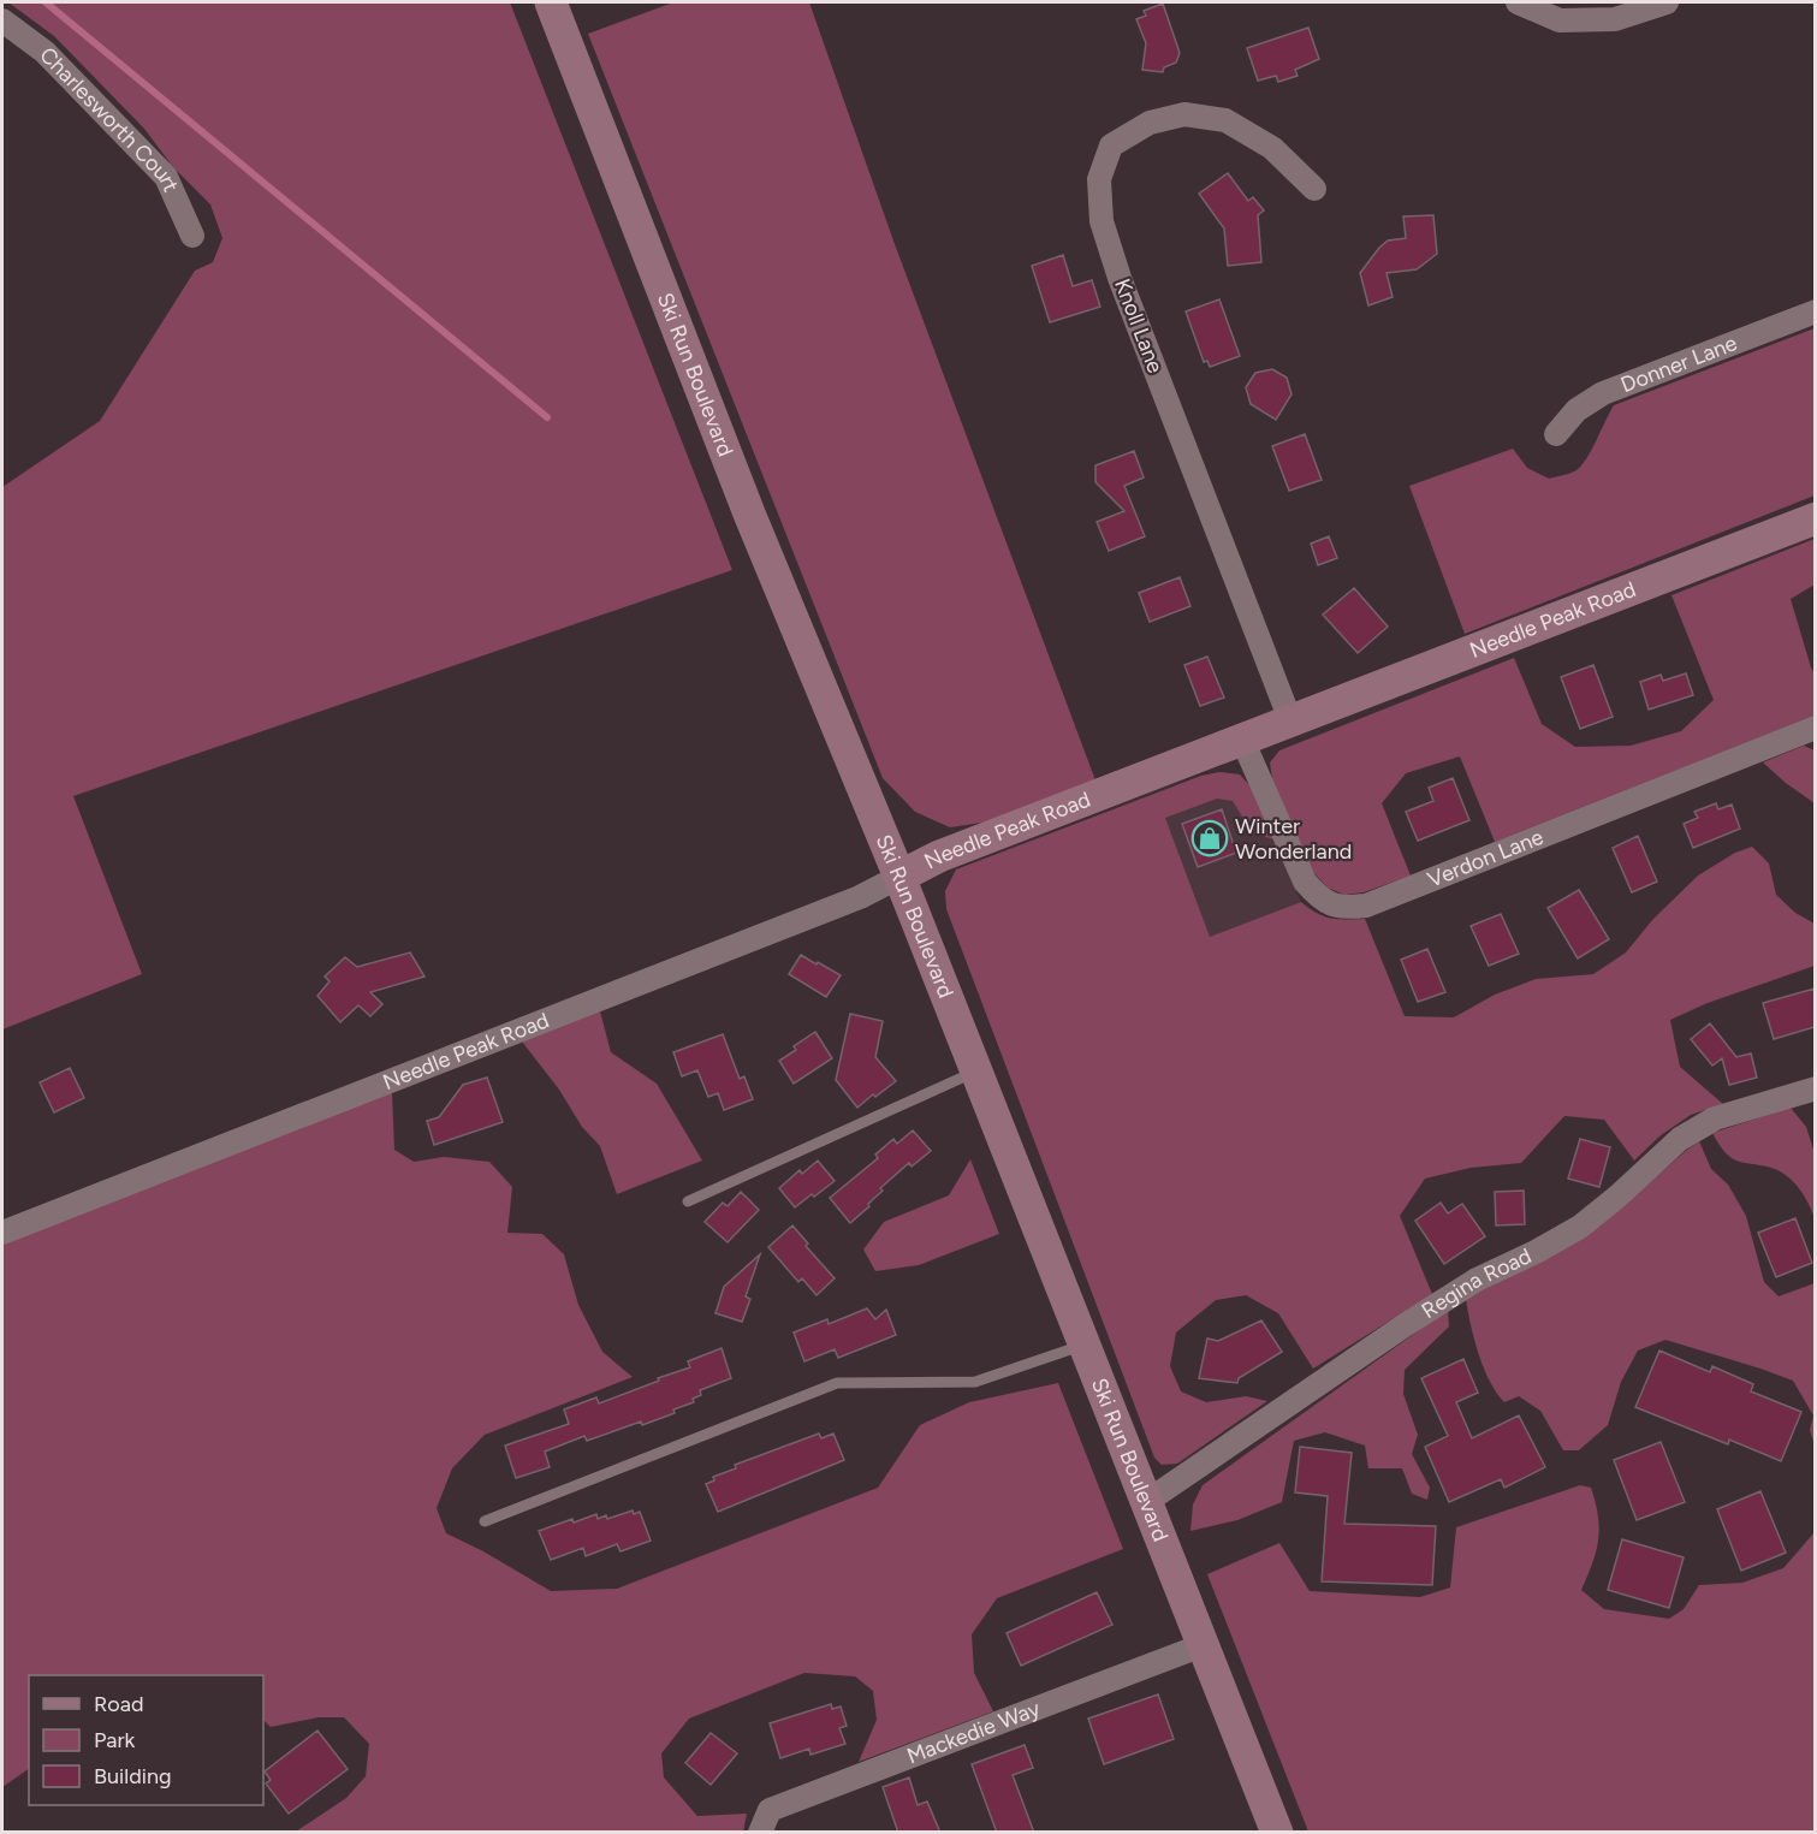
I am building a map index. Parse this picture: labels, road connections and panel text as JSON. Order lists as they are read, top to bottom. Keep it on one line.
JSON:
{"streets":{"street":["Charlesworth Court","Knoll Lane","Donner Lane","Ski Run Boulevard","Needle Peak Road","Verdon Lane","Regina Road","Mackedie Way"]},"crossings":[["Knoll Lane","Needle Peak Road"],["Ski Run Boulevard","Needle Peak Road"],["Ski Run Boulevard","Regina Road"],["Ski Run Boulevard","Mackedie Way"],["Needle Peak Road","Verdon Lane"]],"places":{"shop":["Winter Wonderland"]},"legend":["Road","Park","Building"]}
